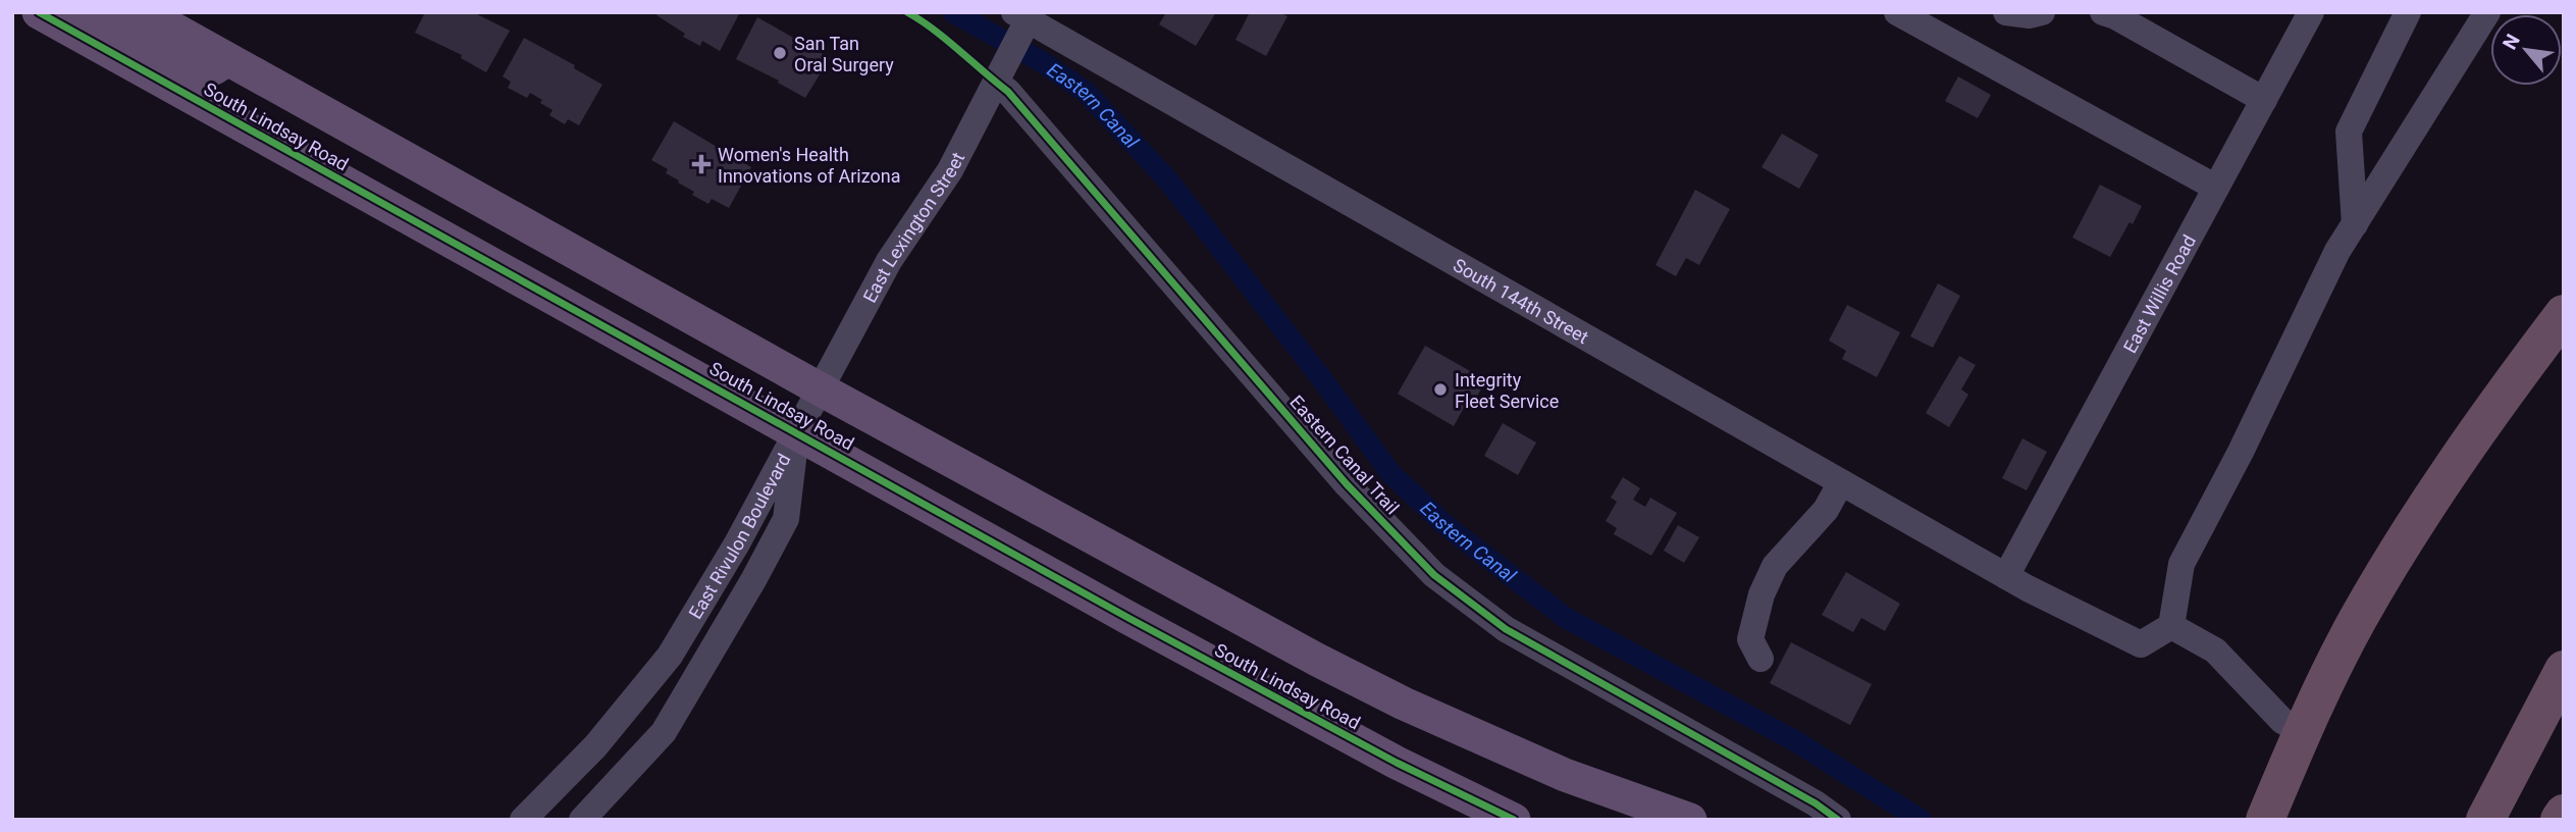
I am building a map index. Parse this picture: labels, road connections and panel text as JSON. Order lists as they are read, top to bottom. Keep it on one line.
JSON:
{"streets":{"main road":["South Lindsay Road"],"street":["East Lexington Street","East Willis Road","South 144th Street","Eastern Canal Trail","East Rivulon Boulevard"]},"crossings":[["South Lindsay Road","East Lexington Street"],["South Lindsay Road","East Rivulon Boulevard"],["East Lexington Street","South 144th Street"],["East Lexington Street","Eastern Canal Trail"],["East Lexington Street","East Rivulon Boulevard"],["East Willis Road","South 144th Street"]],"water":["Eastern Canal"],"places":{"other":["San Tan Oral Surgery","Integrity Fleet Service"],"health":["Women's Health Innovations of Arizona"]},"north":"top left"}
